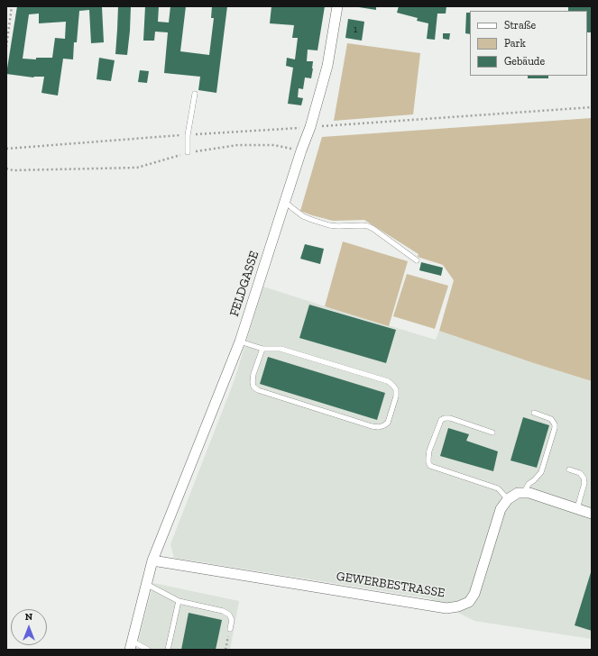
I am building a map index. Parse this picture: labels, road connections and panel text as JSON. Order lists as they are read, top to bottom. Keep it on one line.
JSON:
{"streets":{"street":["FELDGASSE","GEWERBESTRASSE"]},"crossings":[["FELDGASSE","GEWERBESTRASSE"]],"house_numbers":["1"],"legend":["Straße","Park","Gebäude"],"north":"top"}
